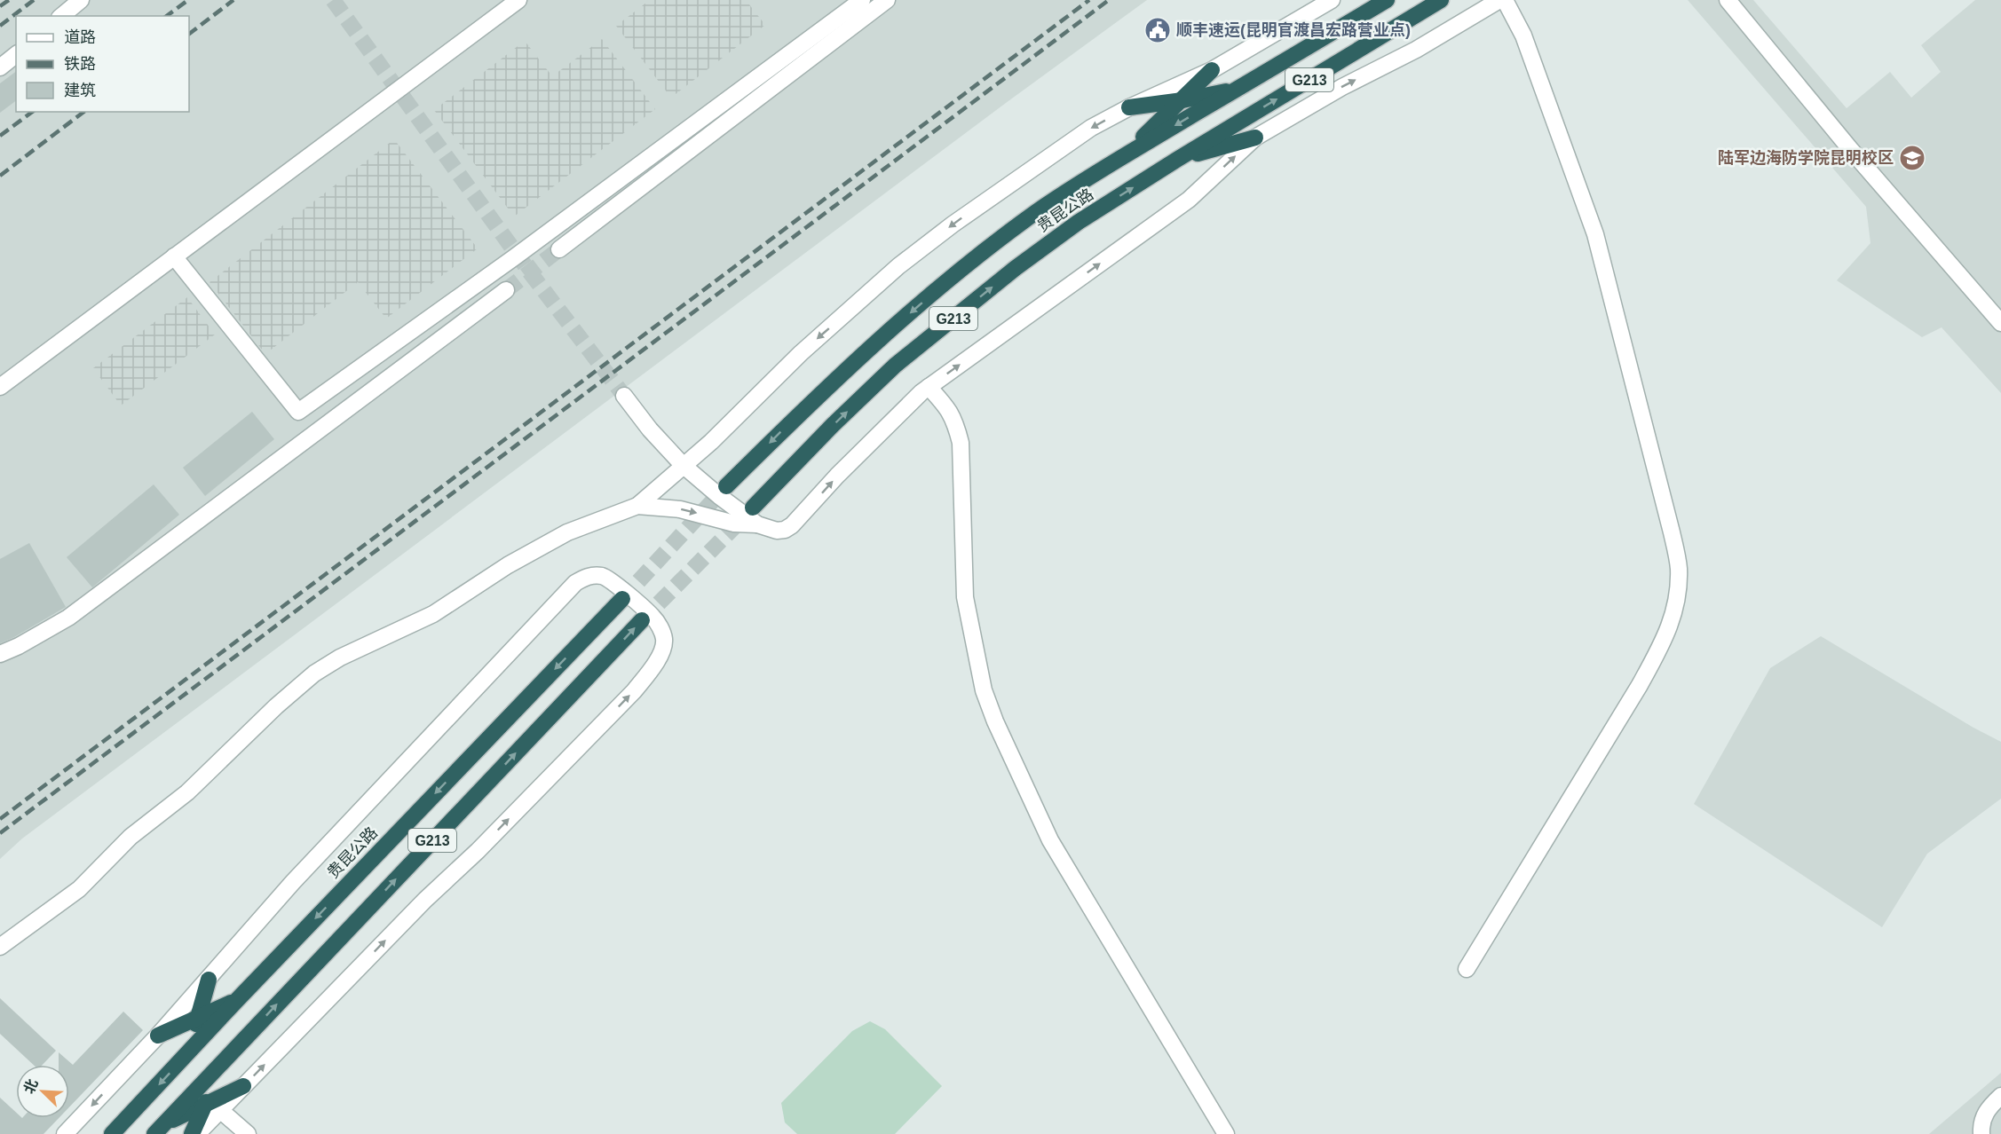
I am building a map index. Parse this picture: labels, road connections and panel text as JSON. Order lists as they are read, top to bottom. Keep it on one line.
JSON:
{"streets":{"highway":["G213","贵昆公路"]},"places":{"public building":["顺丰速运(昆明官渡昌宏路营业点)"],"school or university":["陆军边海防学院昆明校区"]},"legend":["道路","铁路","建筑"],"north":"top left"}
